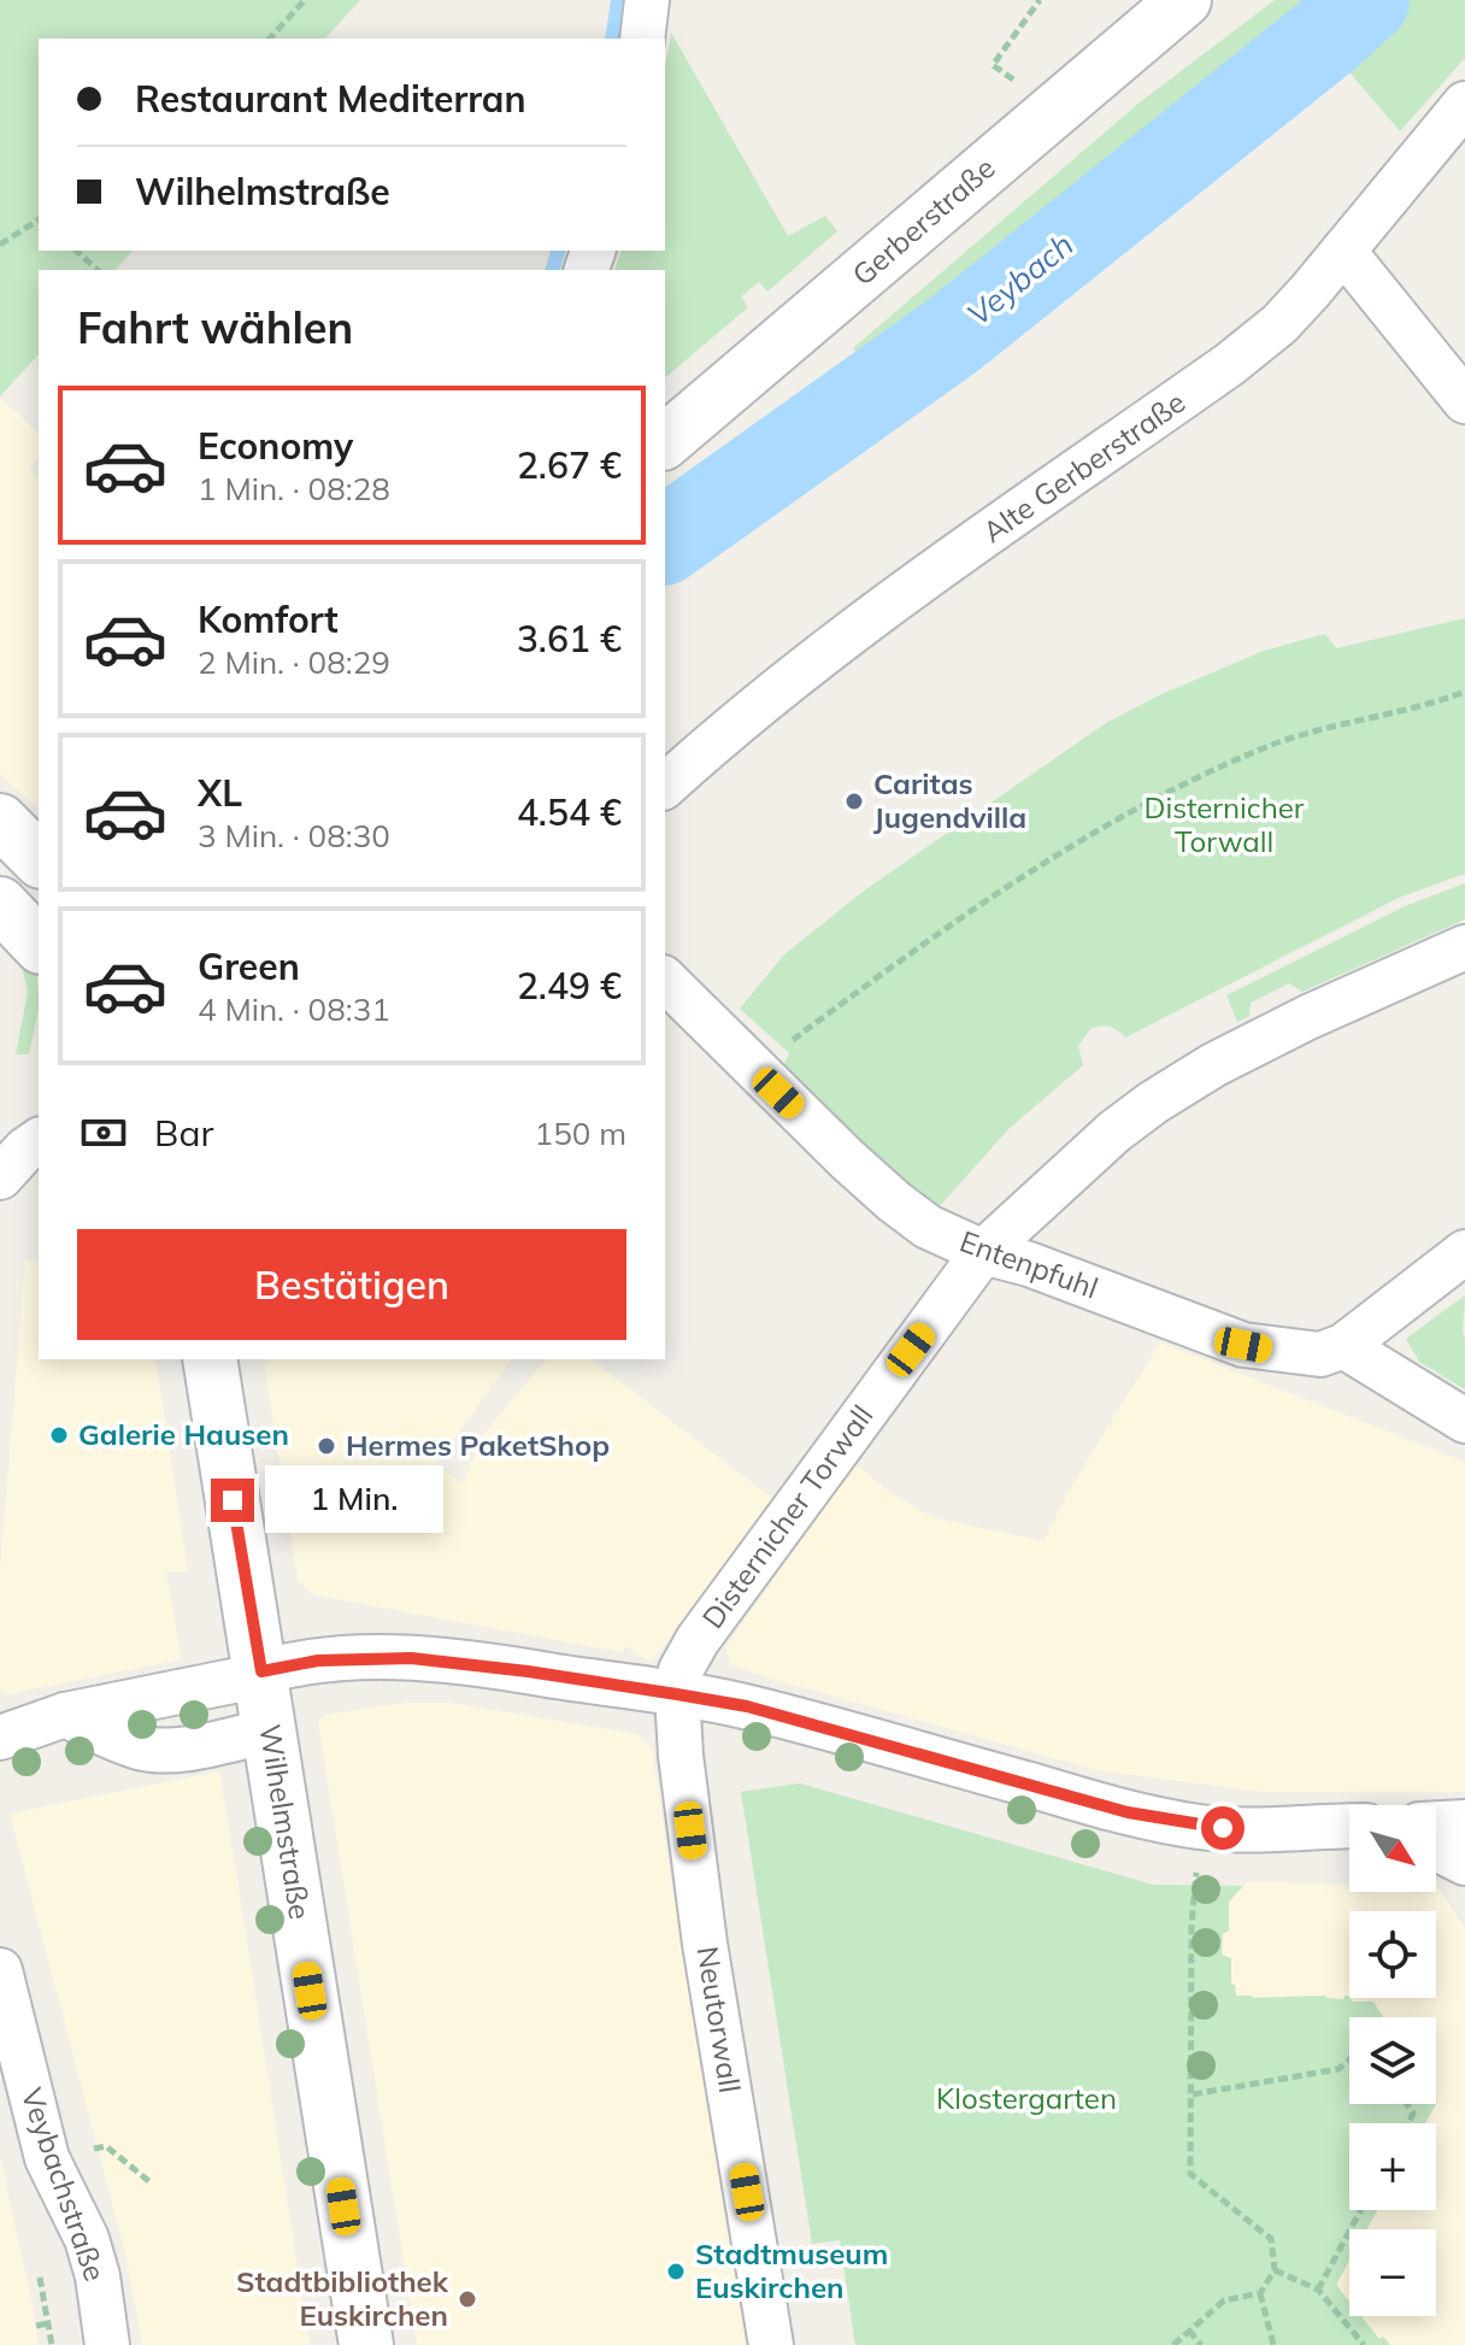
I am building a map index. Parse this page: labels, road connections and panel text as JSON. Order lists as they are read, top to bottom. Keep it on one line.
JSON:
{"streets":{"street":["Gerberstraße","Alte Gerberstraße","Entenpfuhl","Disternicher Torwall","Wilhelmstraße","Neutorwall","Veybachstraße"]},"crossings":[["Entenpfuhl","Disternicher Torwall"],["Disternicher Torwall","Neutorwall"]],"water":["Veybach"],"parks":["Disternicher Torwall","Klostergarten"],"places":["Caritas Jugendvilla","Galerie Hausen","Hermes PaketShop","Stadtmuseum Euskirchen","Stadtbibliothek Euskirchen"],"north":"bottom right","page":{"banner":["Restaurant Mediterran","Wilhelmstraße"],"heading":"Fahrt wählen","list":[{"name":"Economy","note":"1 Min. · 08:28","value":"2.67 €"},{"name":"Komfort","note":"2 Min. · 08:29","value":"3.61 €"},{"name":"XL","note":"3 Min. · 08:30","value":"4.54 €"},{"name":"Green","note":"4 Min. · 08:31","value":"2.49 €"}],"pay":["Bar","150 m"],"buttons":"Bestätigen","bubble":"1 Min.","map_buttons":["+","−"]}}
